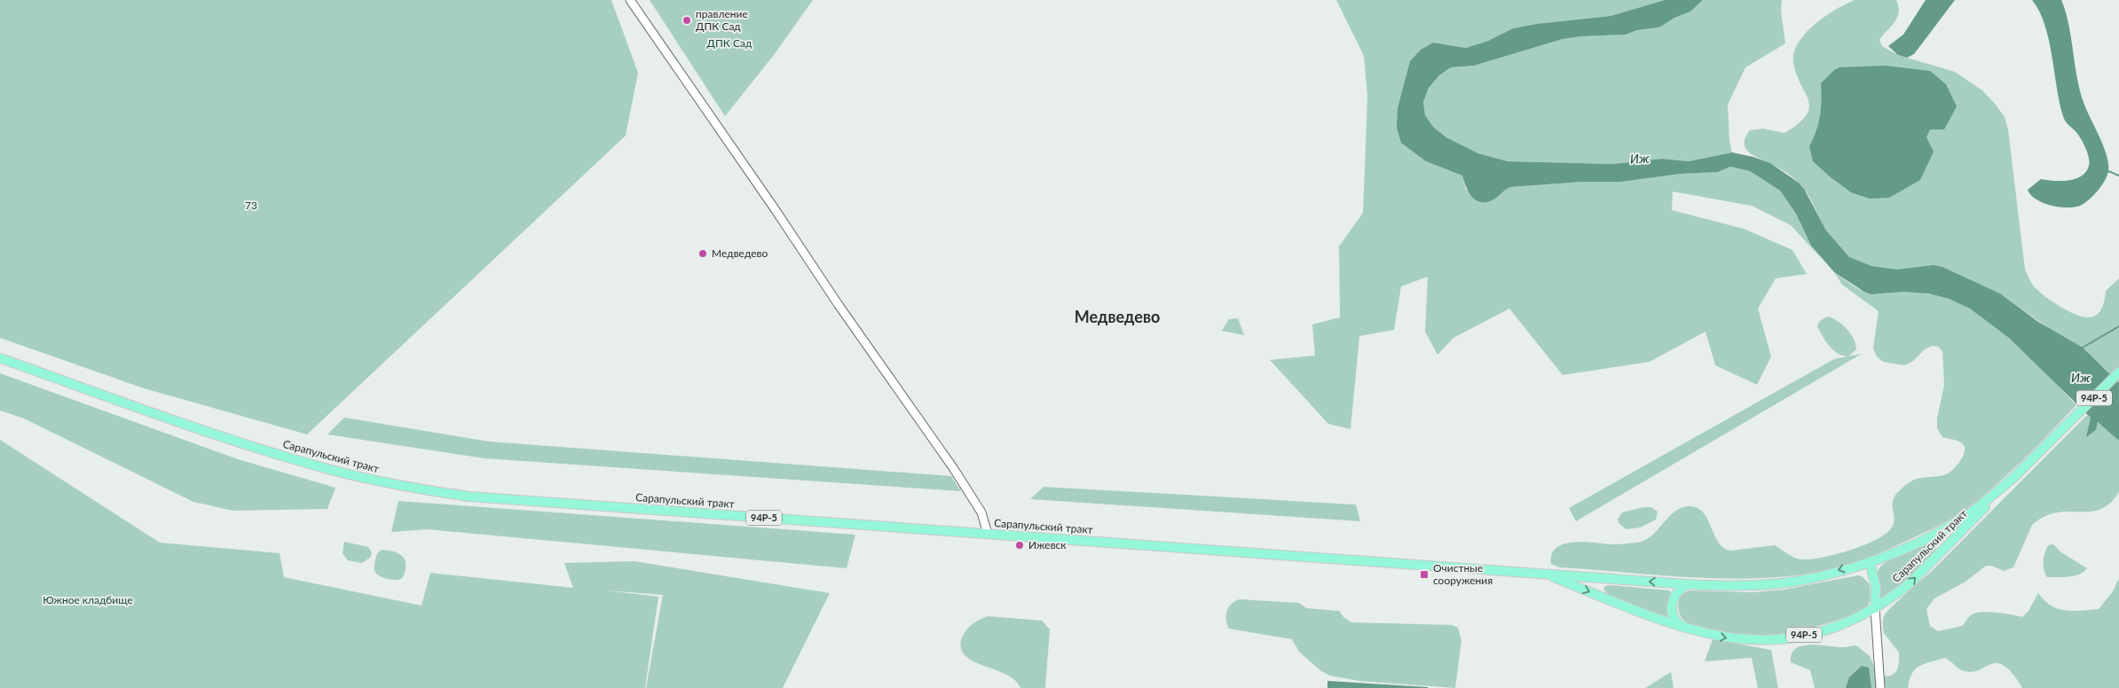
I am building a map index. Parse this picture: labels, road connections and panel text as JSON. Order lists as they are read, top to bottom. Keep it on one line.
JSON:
{"streets":{"main road":["94Р-5","Сарапульский тракт"]},"districts":["Медведево"],"water":["Иж"],"parks":["ДПК Сад","73","Южное кладбище"],"places":{"other":["правление ДПК Сад","Медведево","Ижевск"],"transit":["Очистные сооружения"]}}
